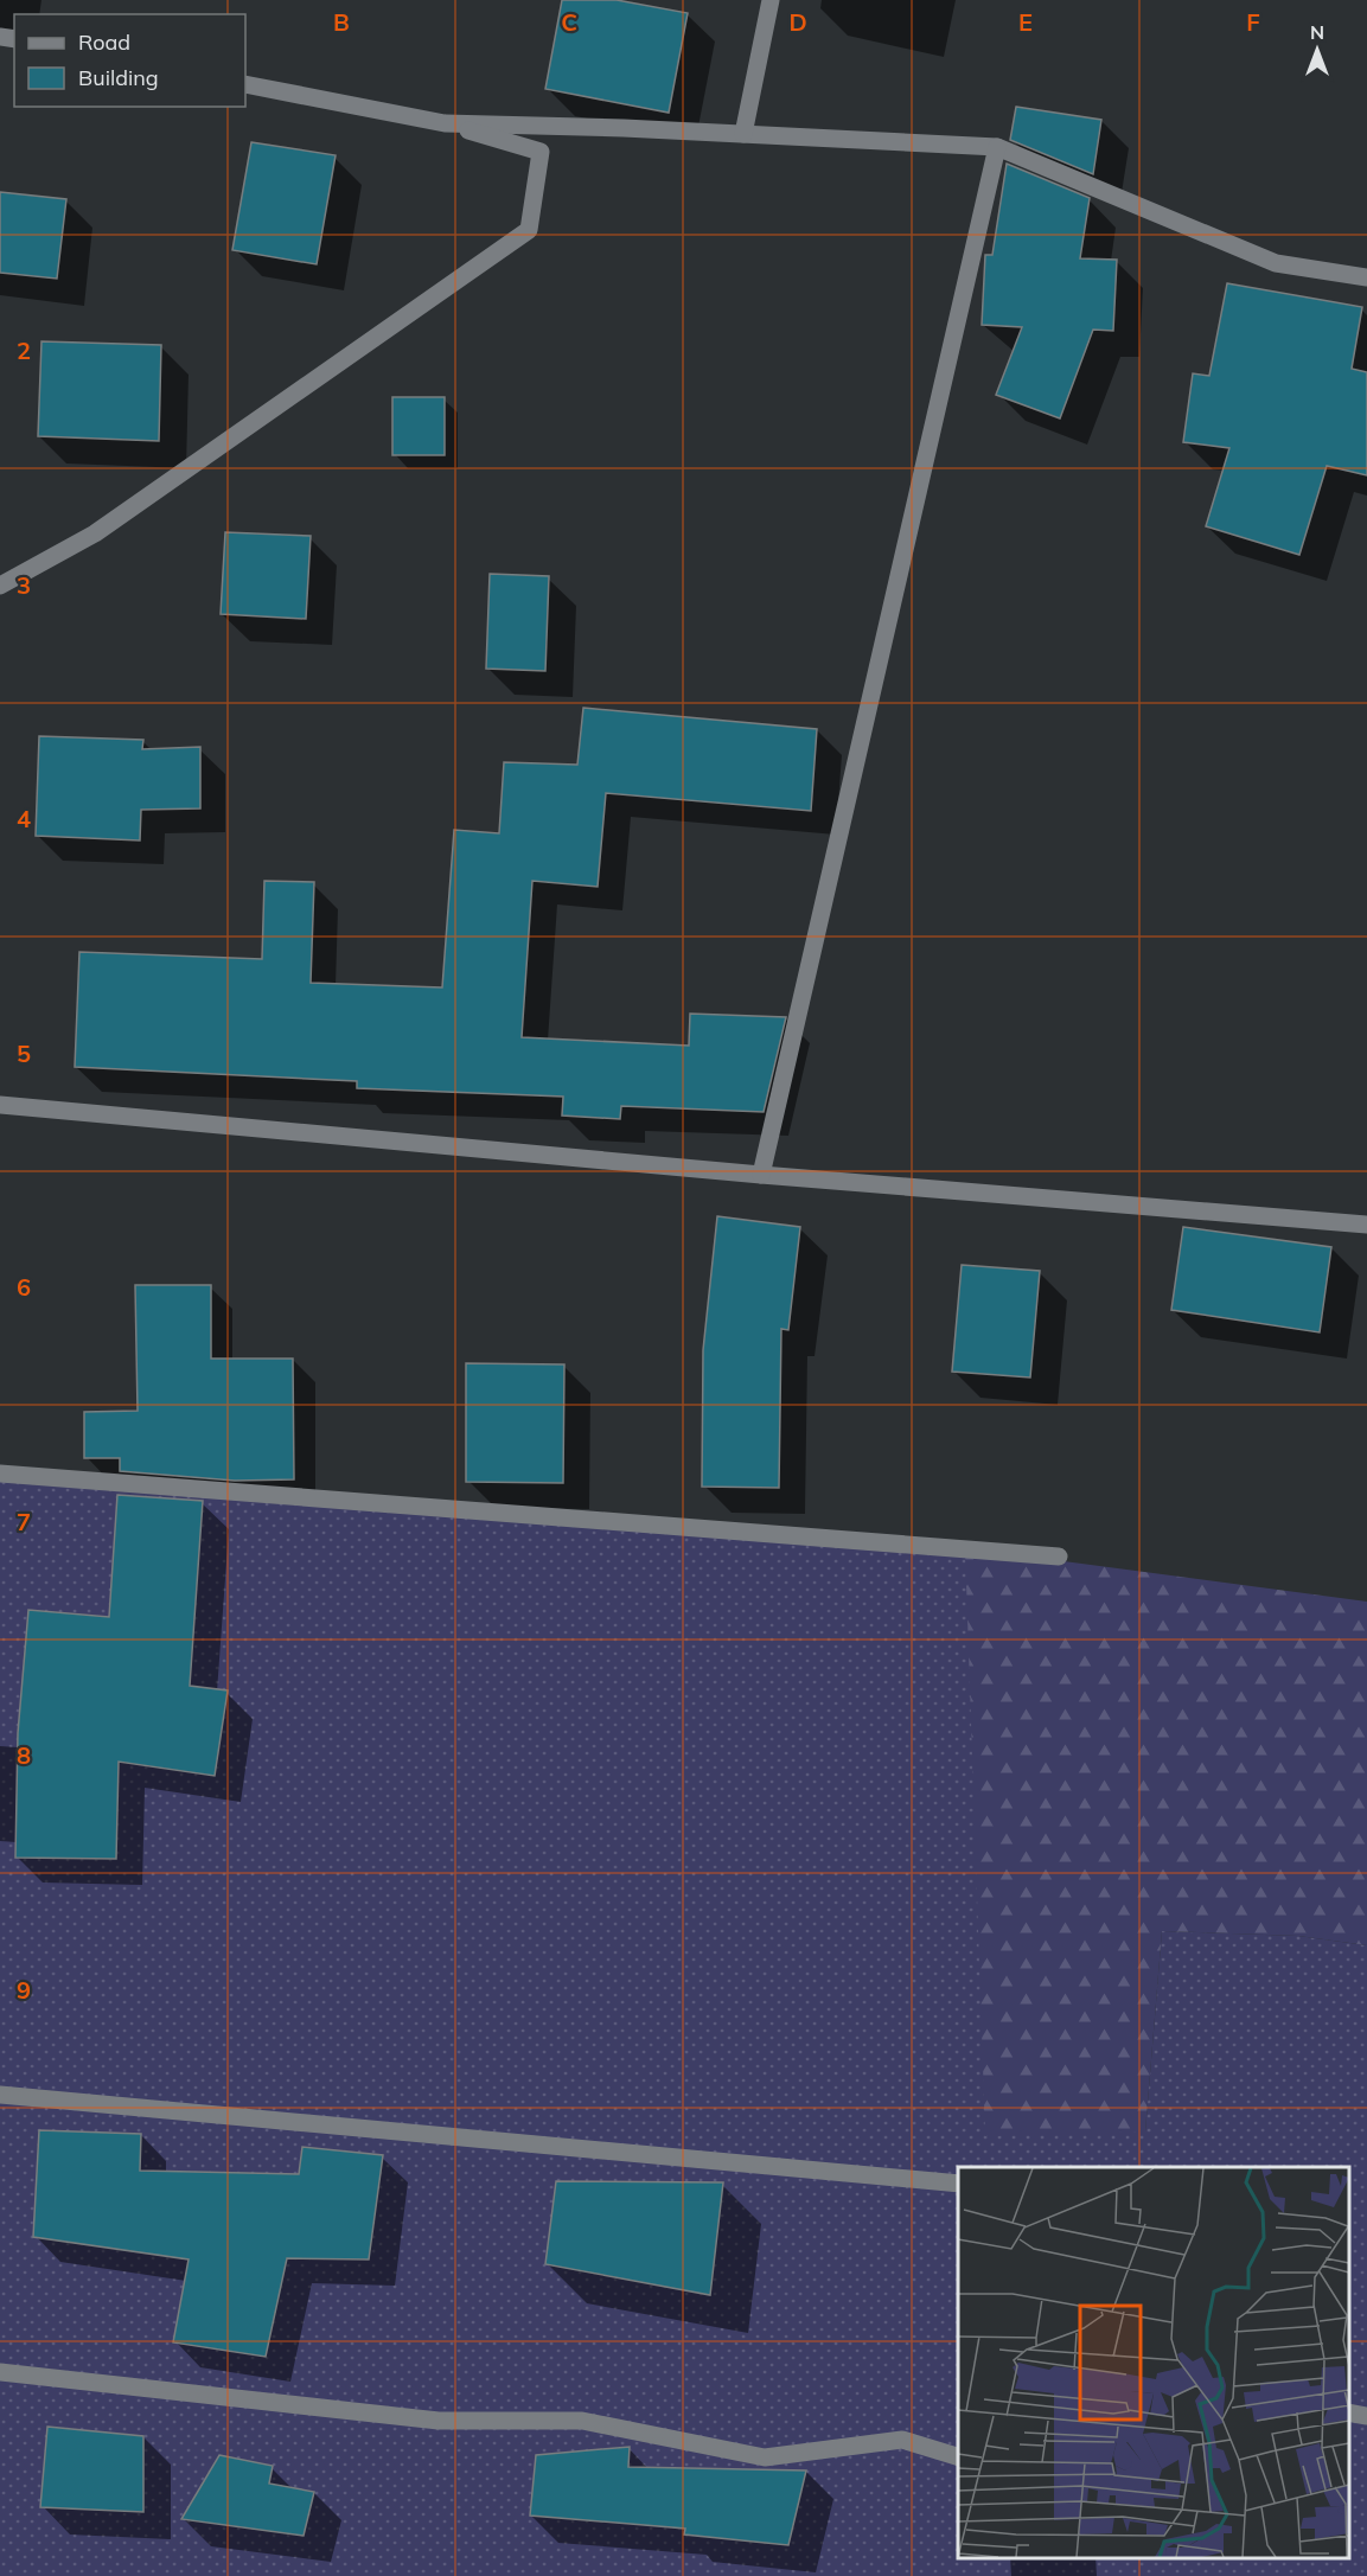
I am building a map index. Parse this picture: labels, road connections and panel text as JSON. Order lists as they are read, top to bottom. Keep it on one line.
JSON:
{"legend":["Road","Building"],"north":"top","grid":{"columns":["B","C","D","E","F"],"rows":["2","3","4","5","6","7","8","9"]}}
